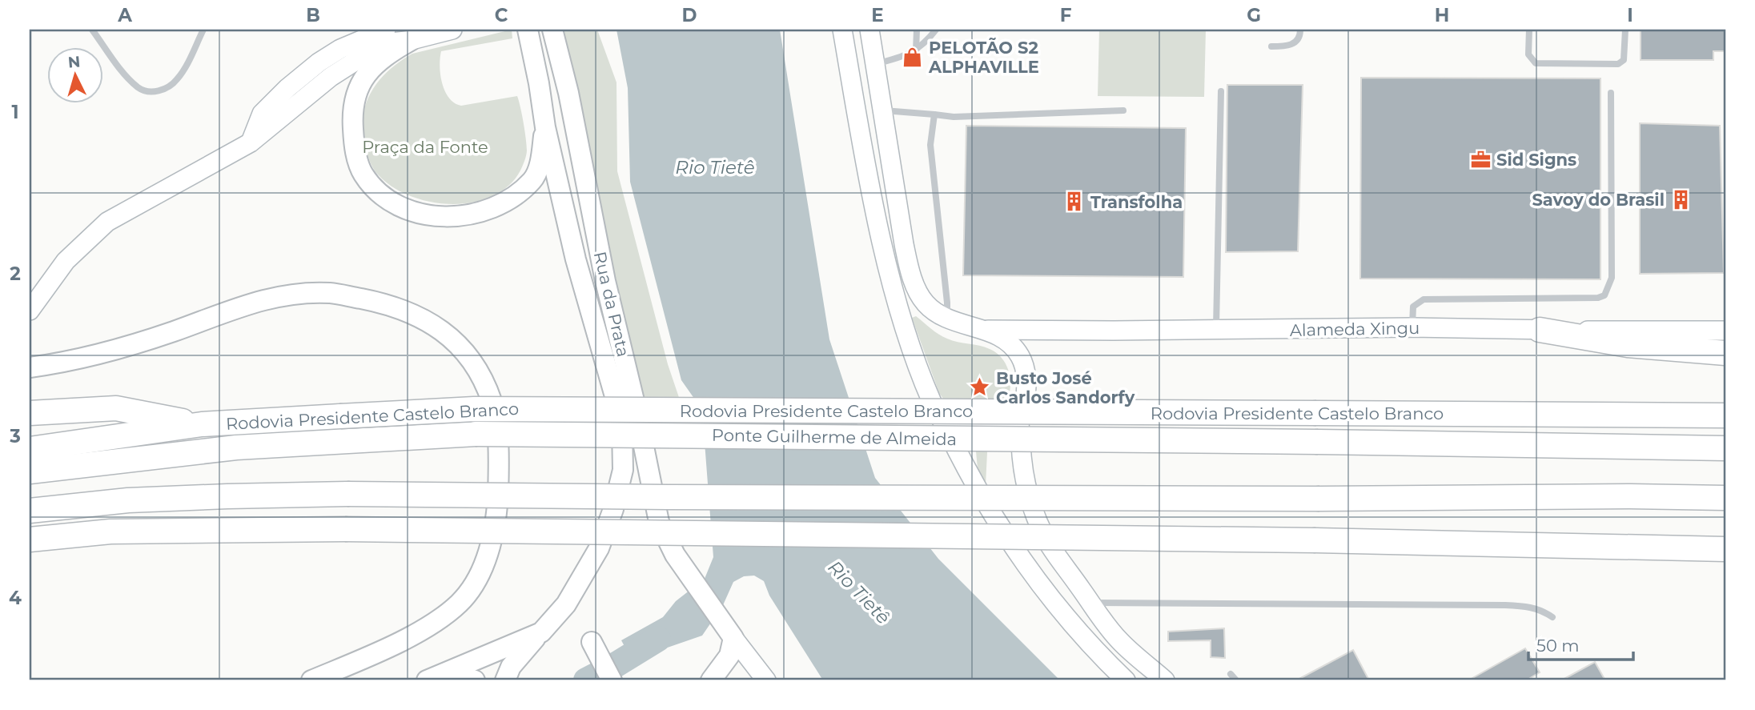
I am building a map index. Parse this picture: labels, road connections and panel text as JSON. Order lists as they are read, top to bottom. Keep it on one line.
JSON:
{"streets":{"highway":["Rodovia Presidente Castelo Branco","Ponte Guilherme de Almeida"],"main road":["Rua da Prata","Alameda Xingu"]},"crossings":[["Rodovia Presidente Castelo Branco","Ponte Guilherme de Almeida"]],"water":["Rio Tietê"],"parks":["Praça da Fonte"],"places":{"shop":["PELOTÃO S2 ALPHAVILLE"],"office":["Sid Signs"],"building":["Savoy do Brasil","Transfolha"],"place":["Busto José Carlos Sandorfy"]},"scale_bar":"50 m","north":"top","grid":{"columns":["A","B","C","D","E","F","G","H","I"],"rows":["1","2","3","4"]}}
